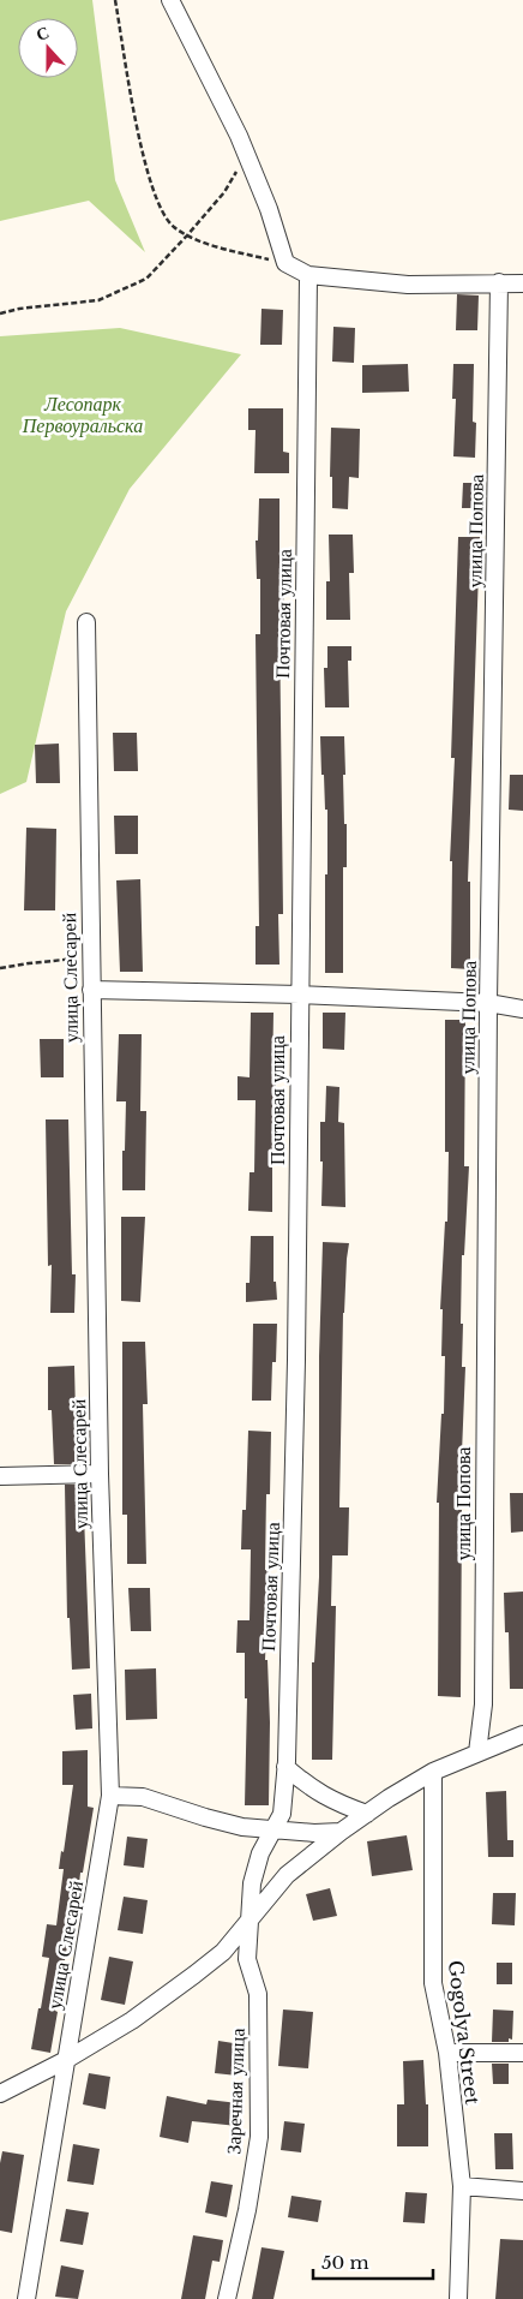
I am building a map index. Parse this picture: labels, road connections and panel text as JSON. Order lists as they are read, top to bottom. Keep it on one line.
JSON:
{"streets":{"street":["улица Попова","Почтовая улица","улица Слесарей","Gogolya Street","Заречная улица"]},"crossings":[["Почтовая улица","Заречная улица"]],"parks":["Лесопарк Первоуральска"],"scale_bar":"50 m","north":"top"}
